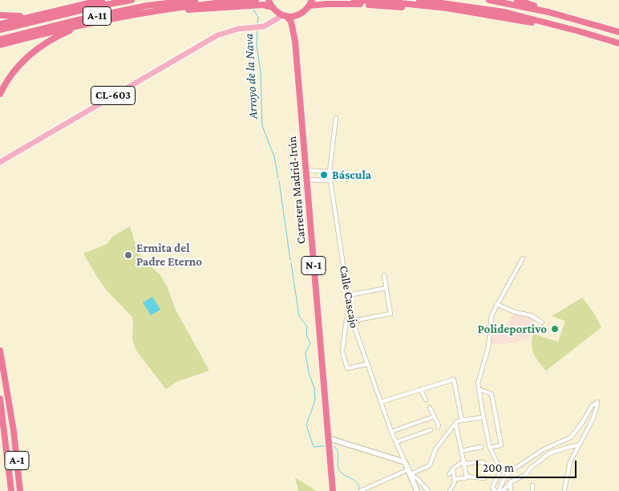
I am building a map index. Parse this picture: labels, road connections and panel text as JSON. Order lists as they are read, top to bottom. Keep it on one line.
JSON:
{"streets":{"highway":["A-11","Carretera Madrid-Irún","N-1","A-1"],"main road":["CL-603","Calle Cascajo"]},"crossings":[["CL-603","Carretera Madrid-Irún"],["CL-603","N-1"],["Carretera Madrid-Irún","N-1"]],"water":["Arroyo de la Nava"],"places":["Báscula","Ermita del Padre Eterno","Polideportivo"],"scale_bar":"200 m"}
